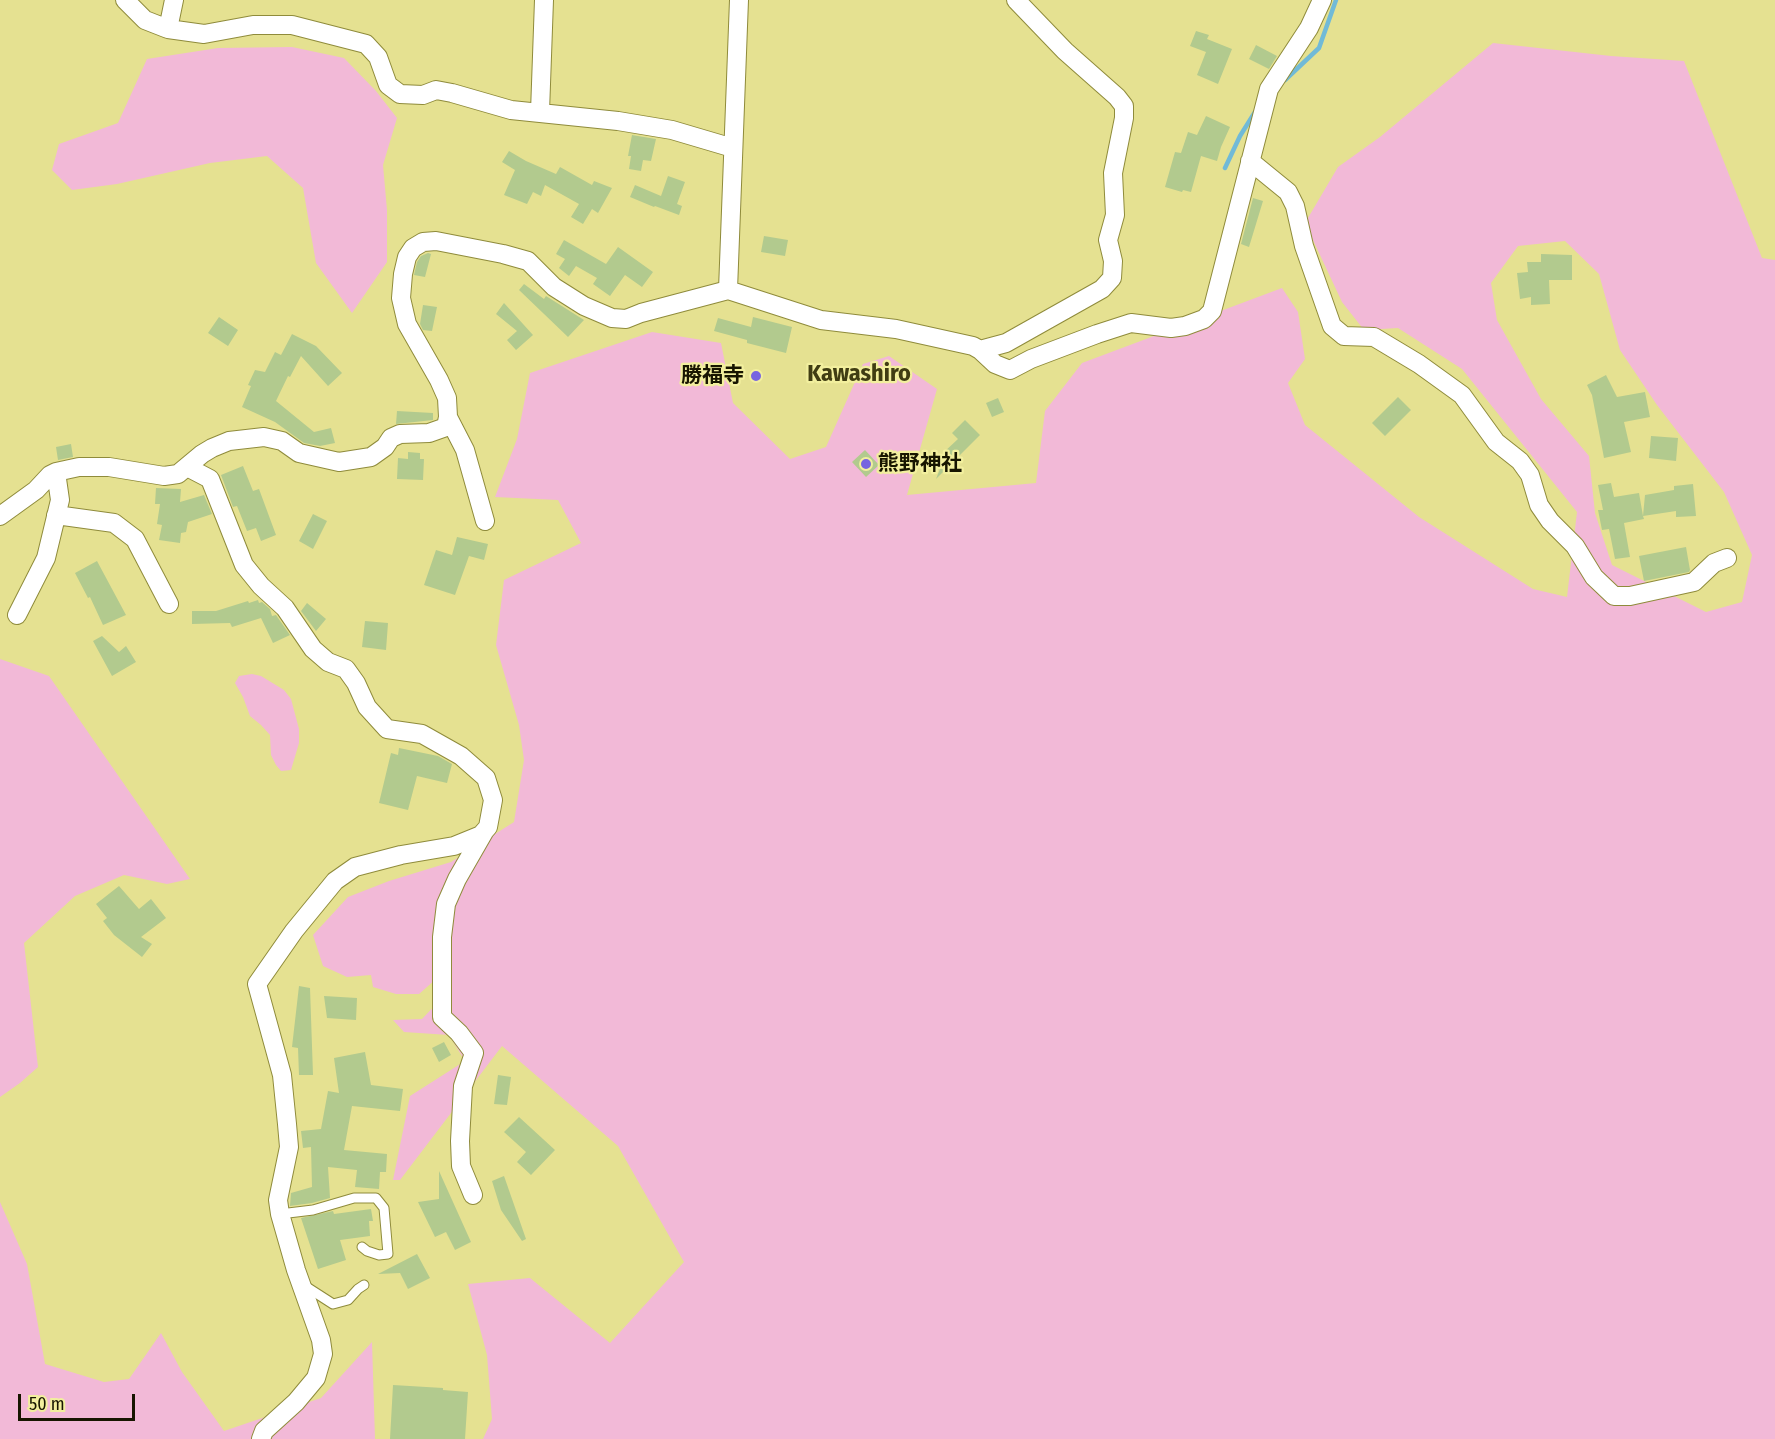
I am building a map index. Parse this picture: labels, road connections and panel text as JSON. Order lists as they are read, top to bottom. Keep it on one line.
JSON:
{"districts":["Kawashiro"],"places":["勝福寺","熊野神社"],"scale_bar":"50 m"}
